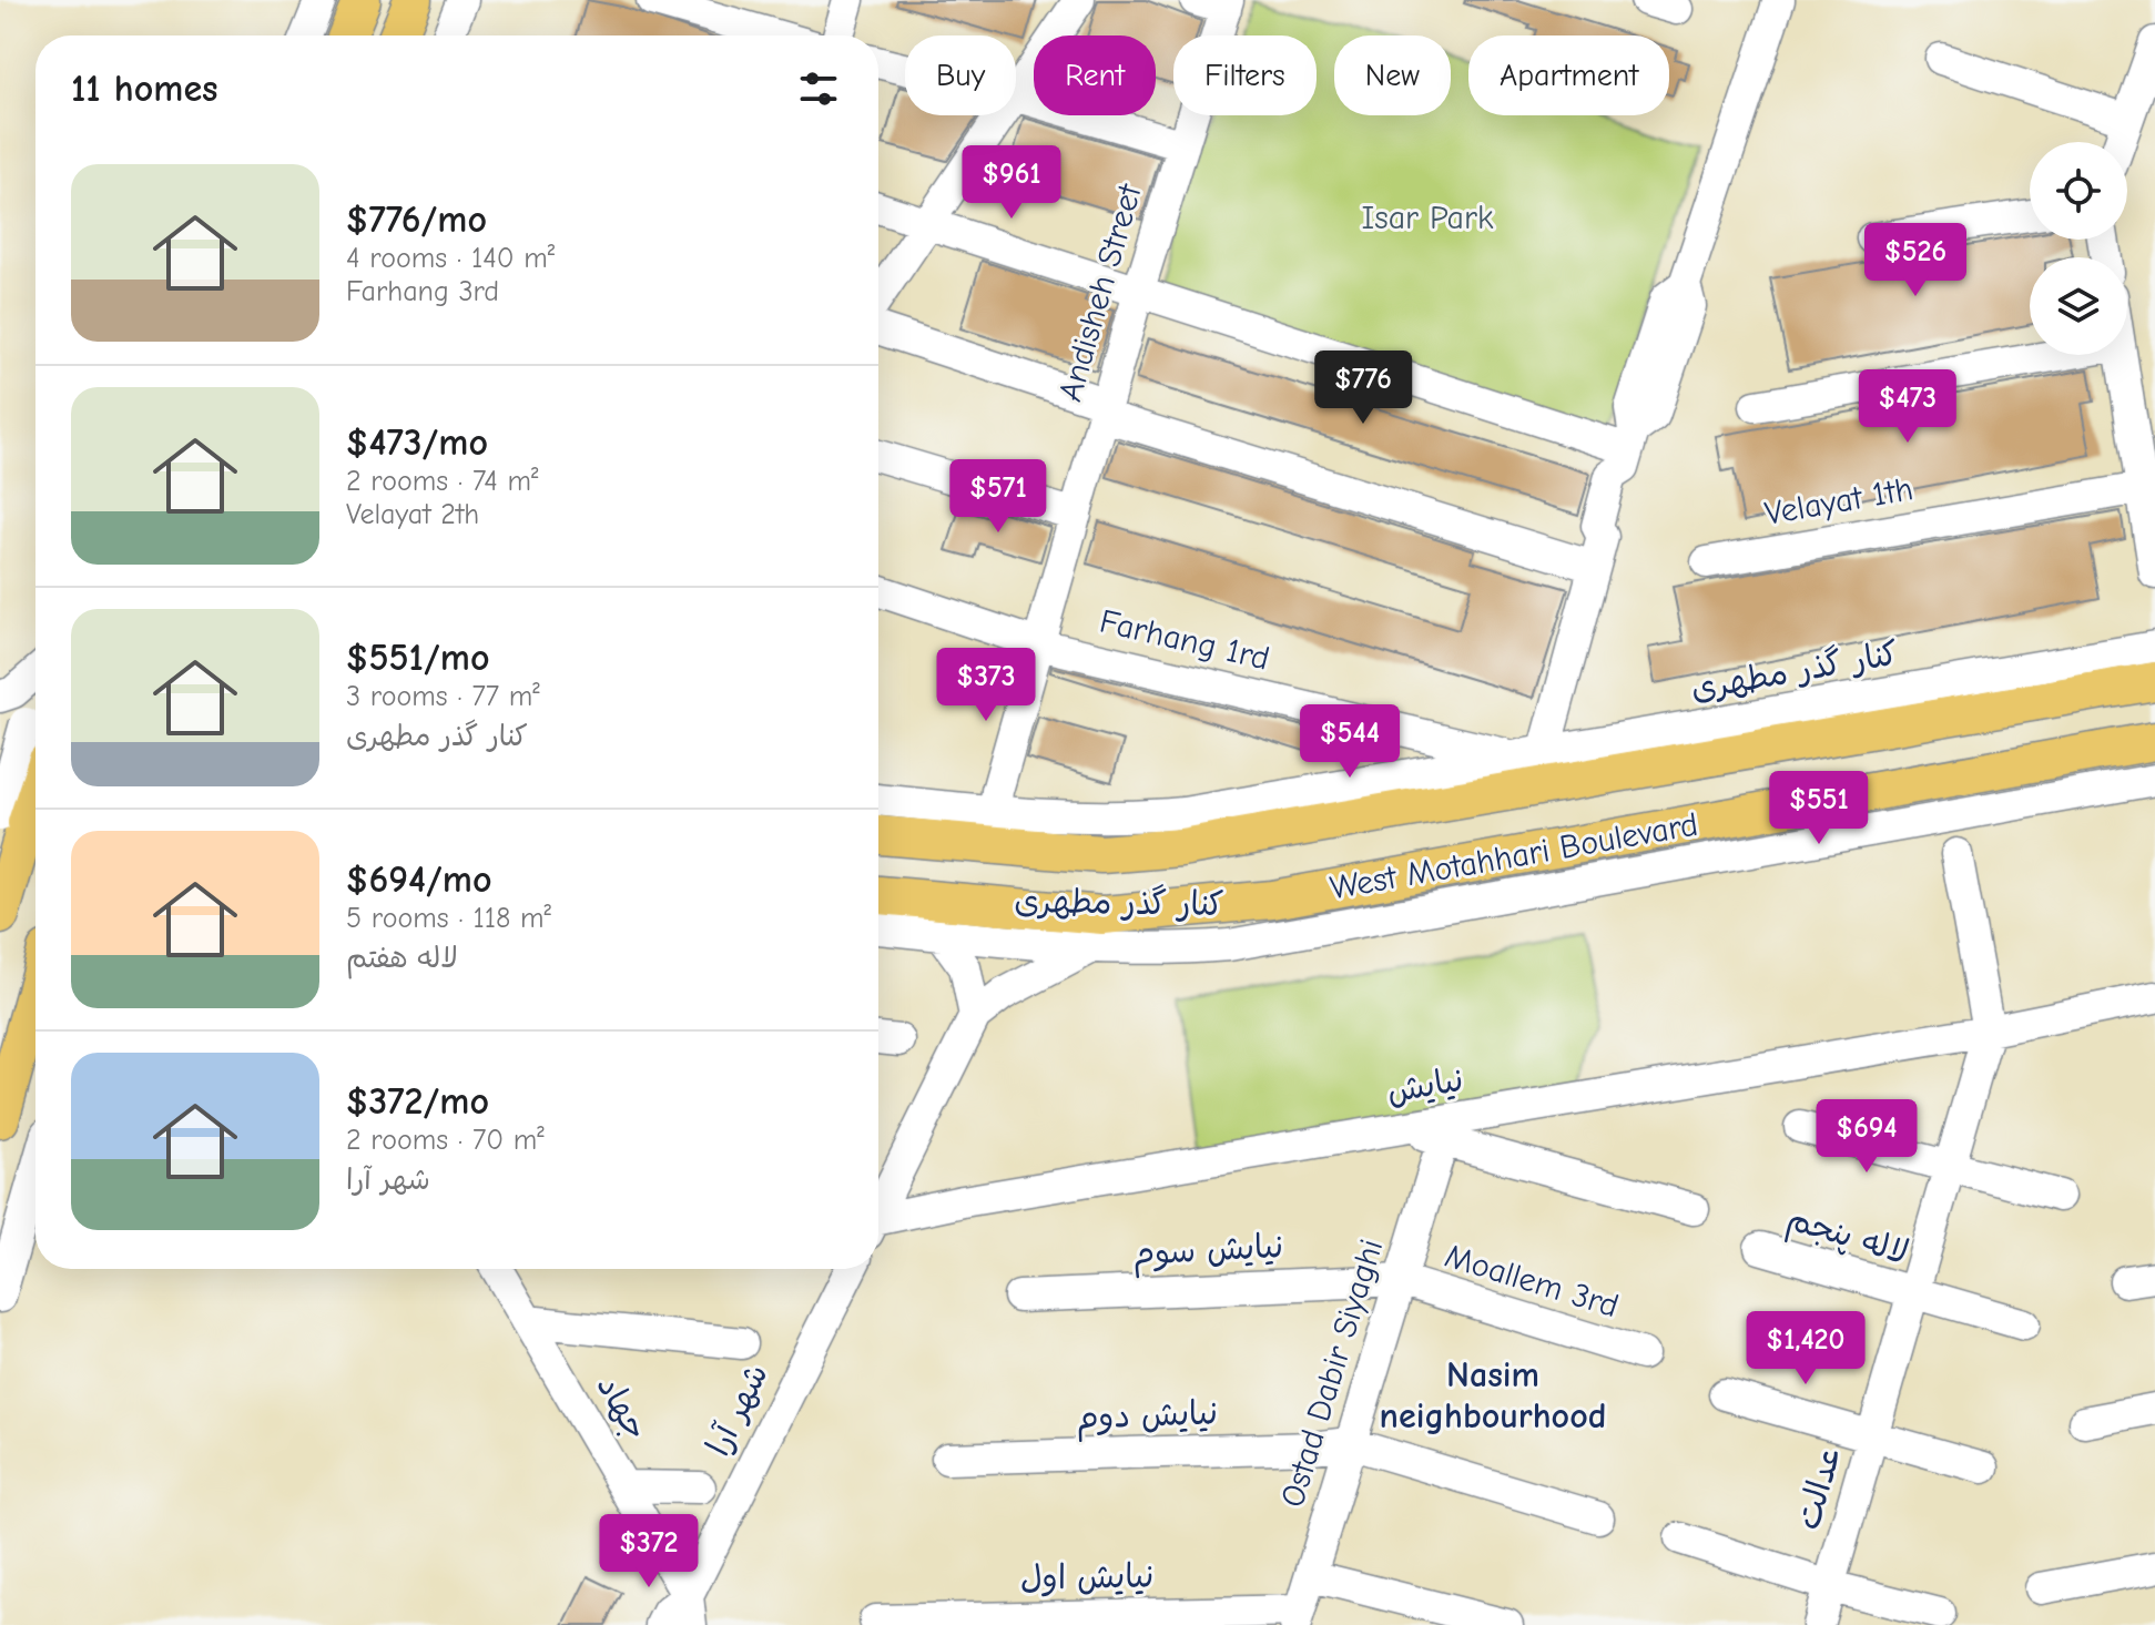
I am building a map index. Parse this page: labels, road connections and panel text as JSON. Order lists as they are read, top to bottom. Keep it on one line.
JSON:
{"streets":{"main road":["West Motahhari Boulevard"],"street":["Andisheh Street","Velayat 1th","Farhang 1rd","کنار گذر مطهری","نيايش","لاله پنجم","نیایش سوم","Moallem 3rd","Ostad Dabir Siyaghi","جهاد","شهر آرا","نیایش دوم","عدالت","نیایش اول"]},"crossings":[["Andisheh Street","Farhang 1rd"],["Andisheh Street","کنار گذر مطهری"],["Farhang 1rd","کنار گذر مطهری"],["نيايش","عدالت"],["لاله پنجم","عدالت"],["نیایش سوم","Moallem 3rd"],["نیایش سوم","Ostad Dabir Siyaghi"],["Moallem 3rd","Ostad Dabir Siyaghi"],["Ostad Dabir Siyaghi","نیایش دوم"],["Ostad Dabir Siyaghi","نیایش اول"],["جهاد","شهر آرا"]],"districts":["Nasim neighbourhood"],"parks":["Isar Park"],"page":{"chip":["Buy","Rent","Filters","New","Apartment"],"heading":"11 homes","list":[{"name":"$776/mo","note":"4 rooms · 140 m² · Farhang 3rd"},{"name":"$473/mo","note":"2 rooms · 74 m² · Velayat 2th"},{"name":"$551/mo","note":"3 rooms · 77 m² · کنار گذر مطهری"},{"name":"$694/mo","note":"5 rooms · 118 m² · لاله هفتم"},{"name":"$372/mo","note":"2 rooms · 70 m² · شهر آرا"}],"price":["$961","$526","$776","$473","$571","$373","$544","$551","$694","$1,420","$372"]}}
